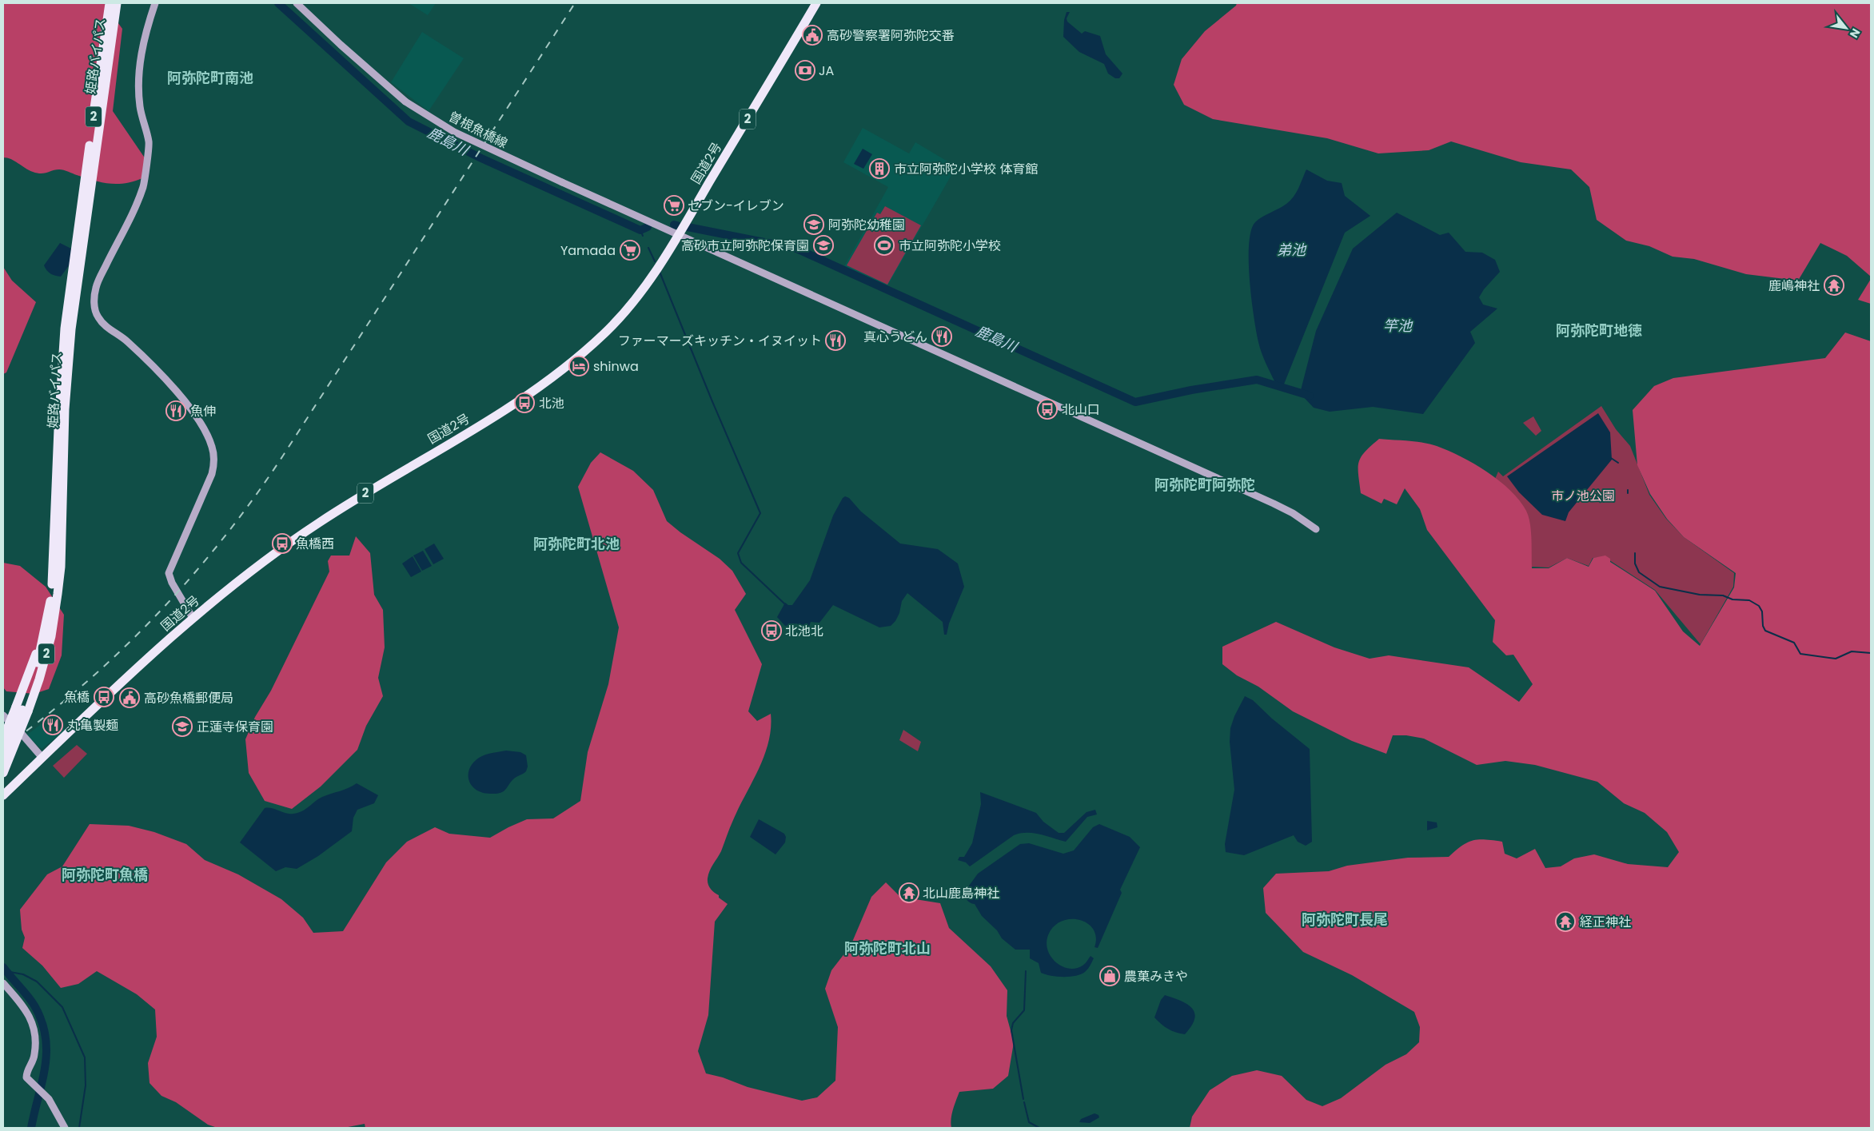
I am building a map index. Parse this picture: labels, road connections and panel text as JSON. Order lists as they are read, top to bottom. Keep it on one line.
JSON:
{"streets":{"highway":["姫路バイパス","2","国道2号"],"street":["曽根魚橋線"]},"crossings":[["曽根魚橋線","国道2号"]],"districts":["阿弥陀町南池","阿弥陀町地徳","阿弥陀町阿弥陀","阿弥陀町北池","阿弥陀町魚橋","阿弥陀町長尾","阿弥陀町北山"],"water":["鹿島川","弟池","竿池"],"parks":["市ノ池公園"],"places":{"public building":["高砂警察署阿弥陀交番","高砂魚橋郵便局"],"bank":["JA"],"building":["市立阿弥陀小学校 体育館"],"supermarket":["セブン-イレブン","Yamada"],"school or university":["阿弥陀幼稚園","高砂市立阿弥陀保育園","正蓮寺保育園"],"sports":["市立阿弥陀小学校"],"temple":["鹿嶋神社","北山鹿島神社","経正神社"],"restaurant":["真心うどん","ファーマーズキッチン・イヌイット","魚伸","丸亀製麺"],"hotel":["shinwa"],"bus stop":["北池","北山口","魚橋西","北池北","魚橋"],"shop":["農菓みきや"]},"north":"bottom right"}
